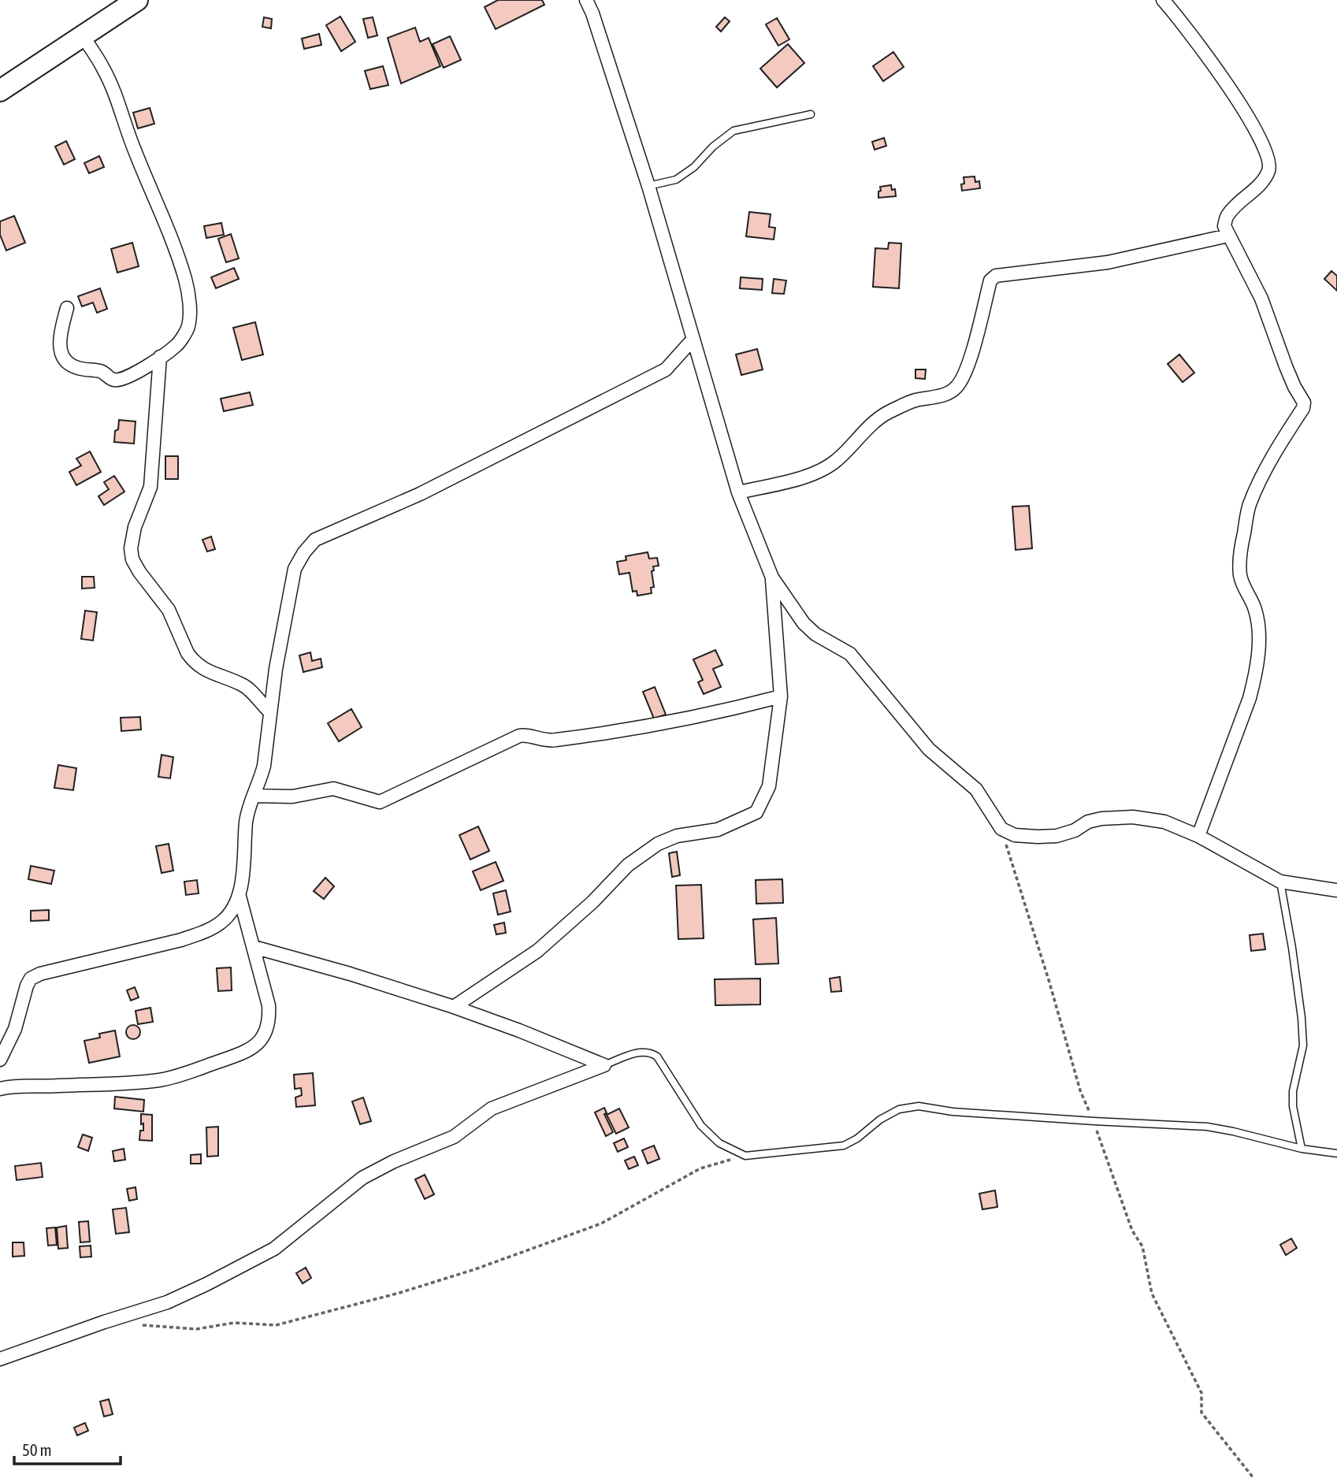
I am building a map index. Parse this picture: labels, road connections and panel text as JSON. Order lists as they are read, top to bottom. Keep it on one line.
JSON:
{"scale_bar":"50 m"}
